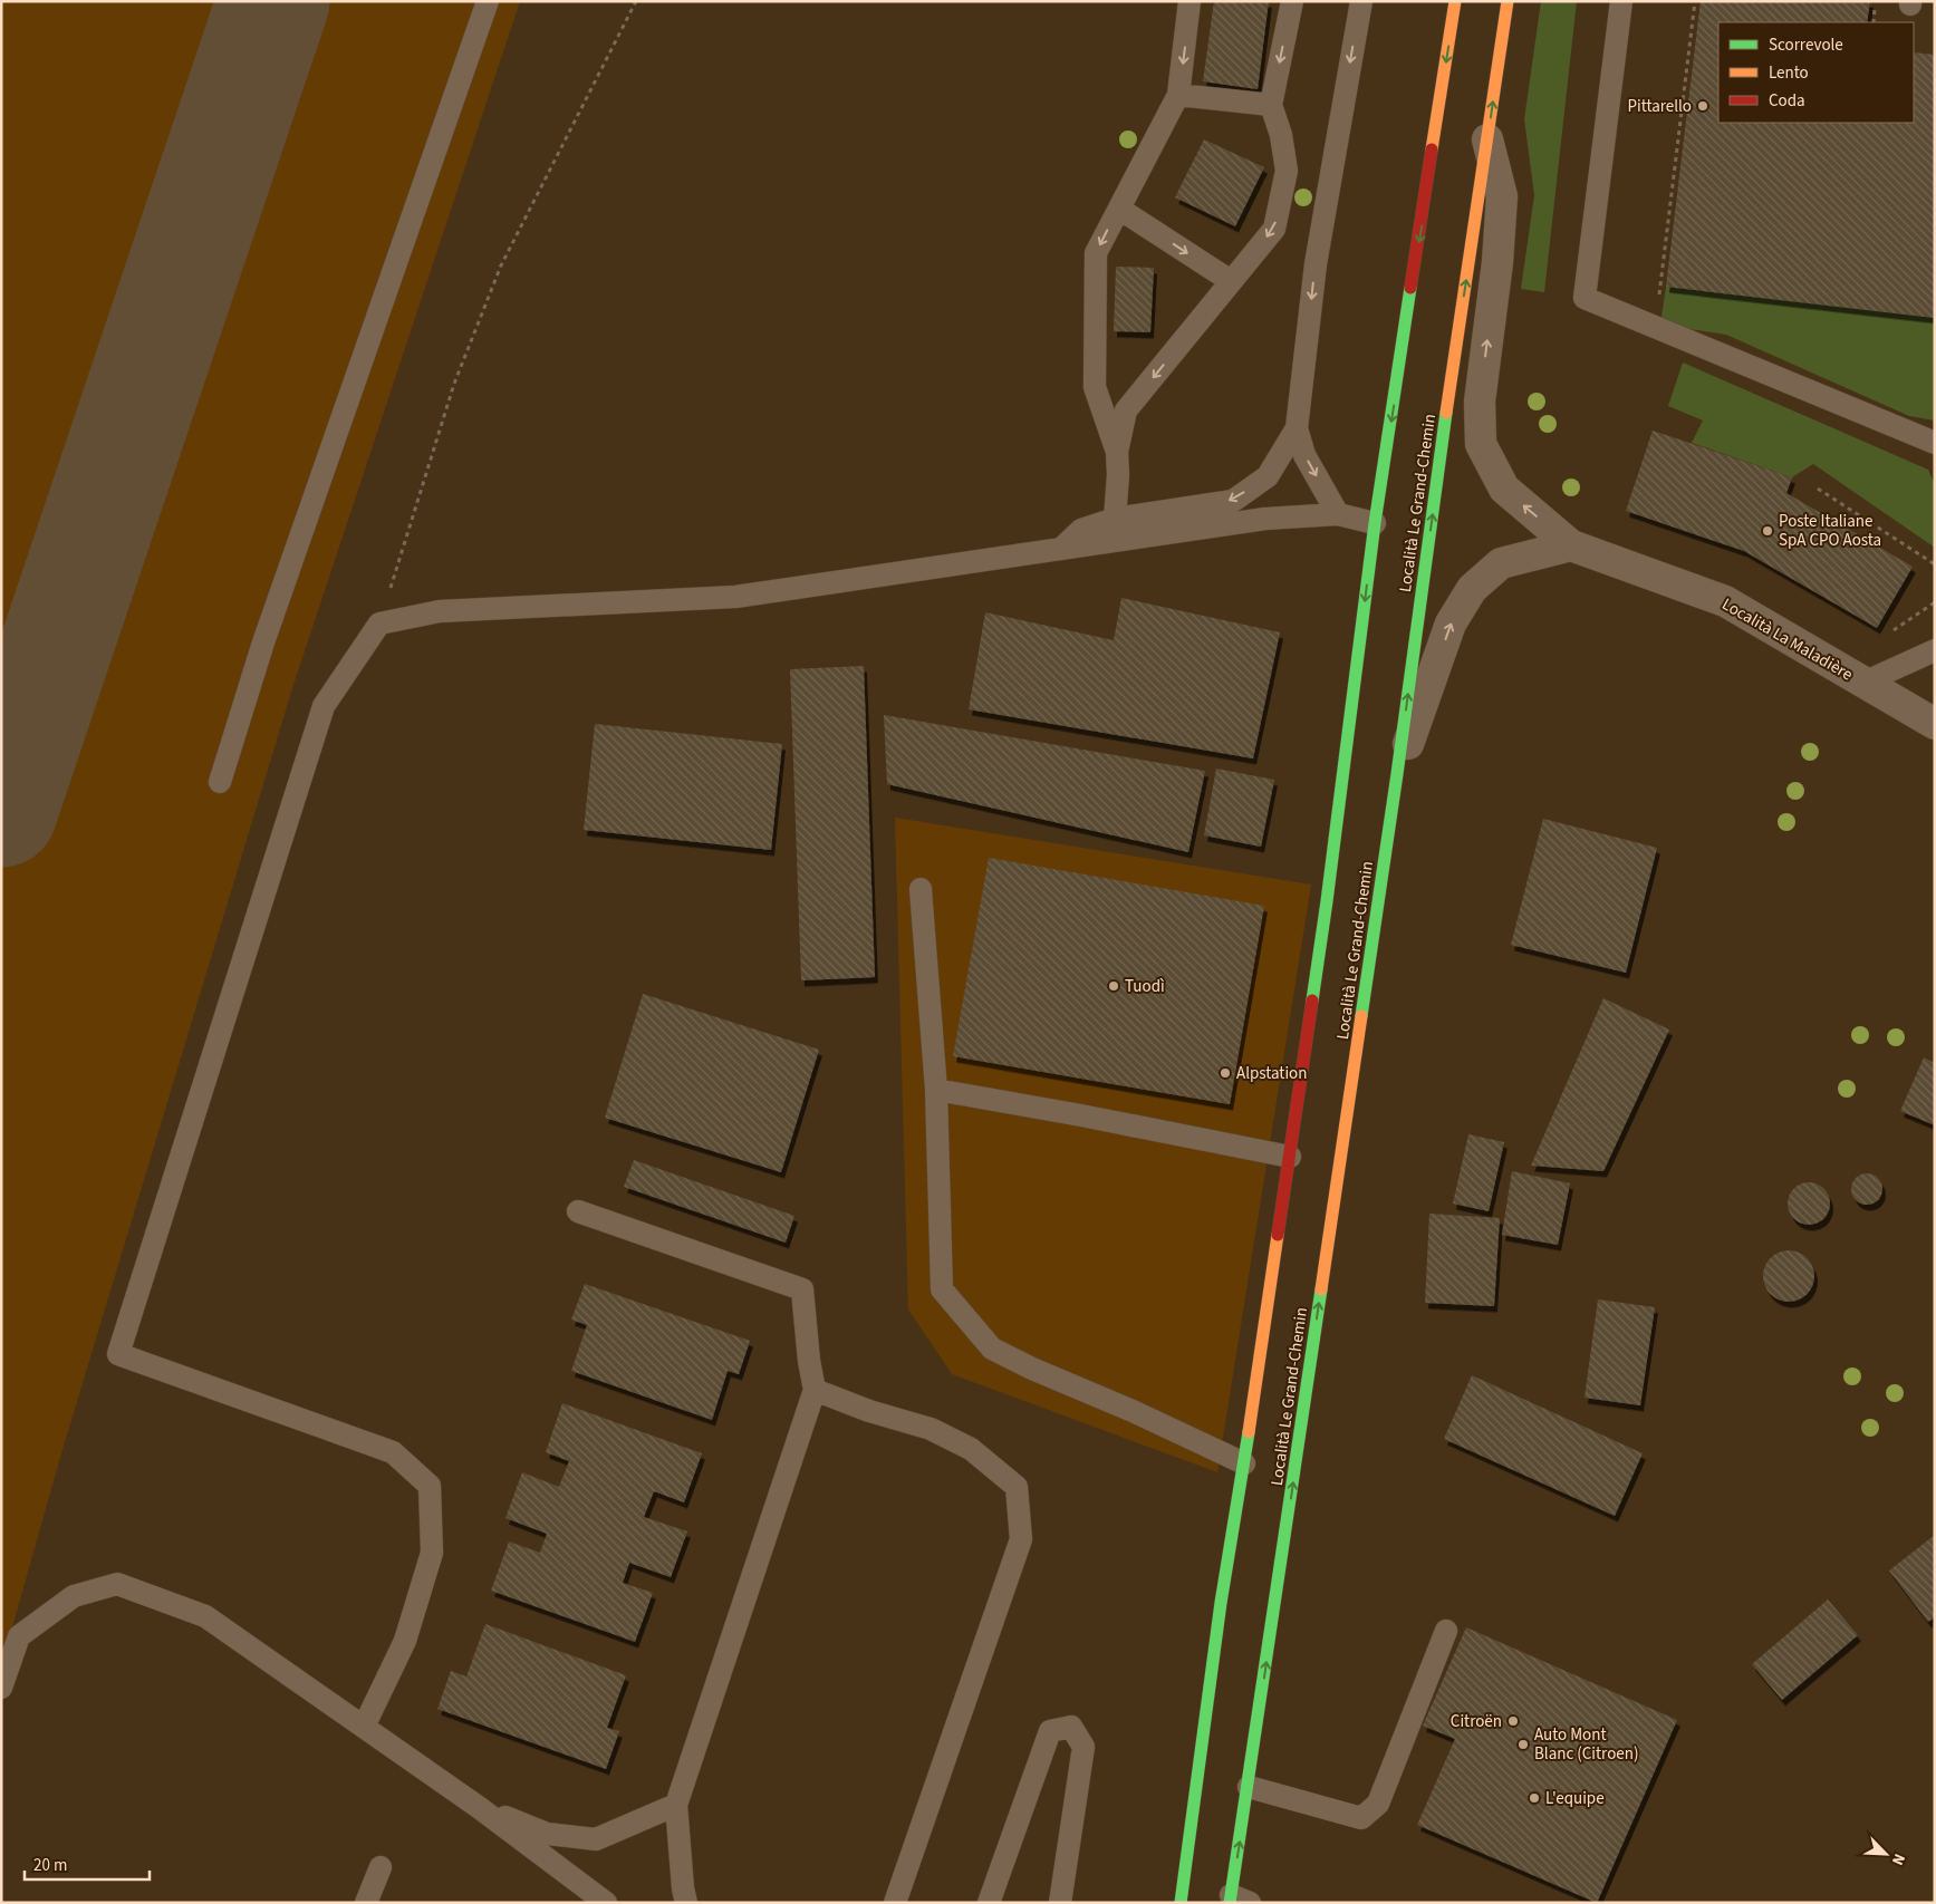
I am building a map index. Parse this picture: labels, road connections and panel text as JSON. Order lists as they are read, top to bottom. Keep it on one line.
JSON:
{"streets":{"main road":["Località Le Grand-Chemin"],"street":["Località La Maladière"]},"places":["Pittarello","Poste Italiane SpA CPO Aosta","Tuodì","Alpstation","Citroën","Auto Mont Blanc (Citroen)","L'equipe"],"legend":["Scorrevole","Lento","Coda"],"scale_bar":"20 m","north":"bottom right"}
